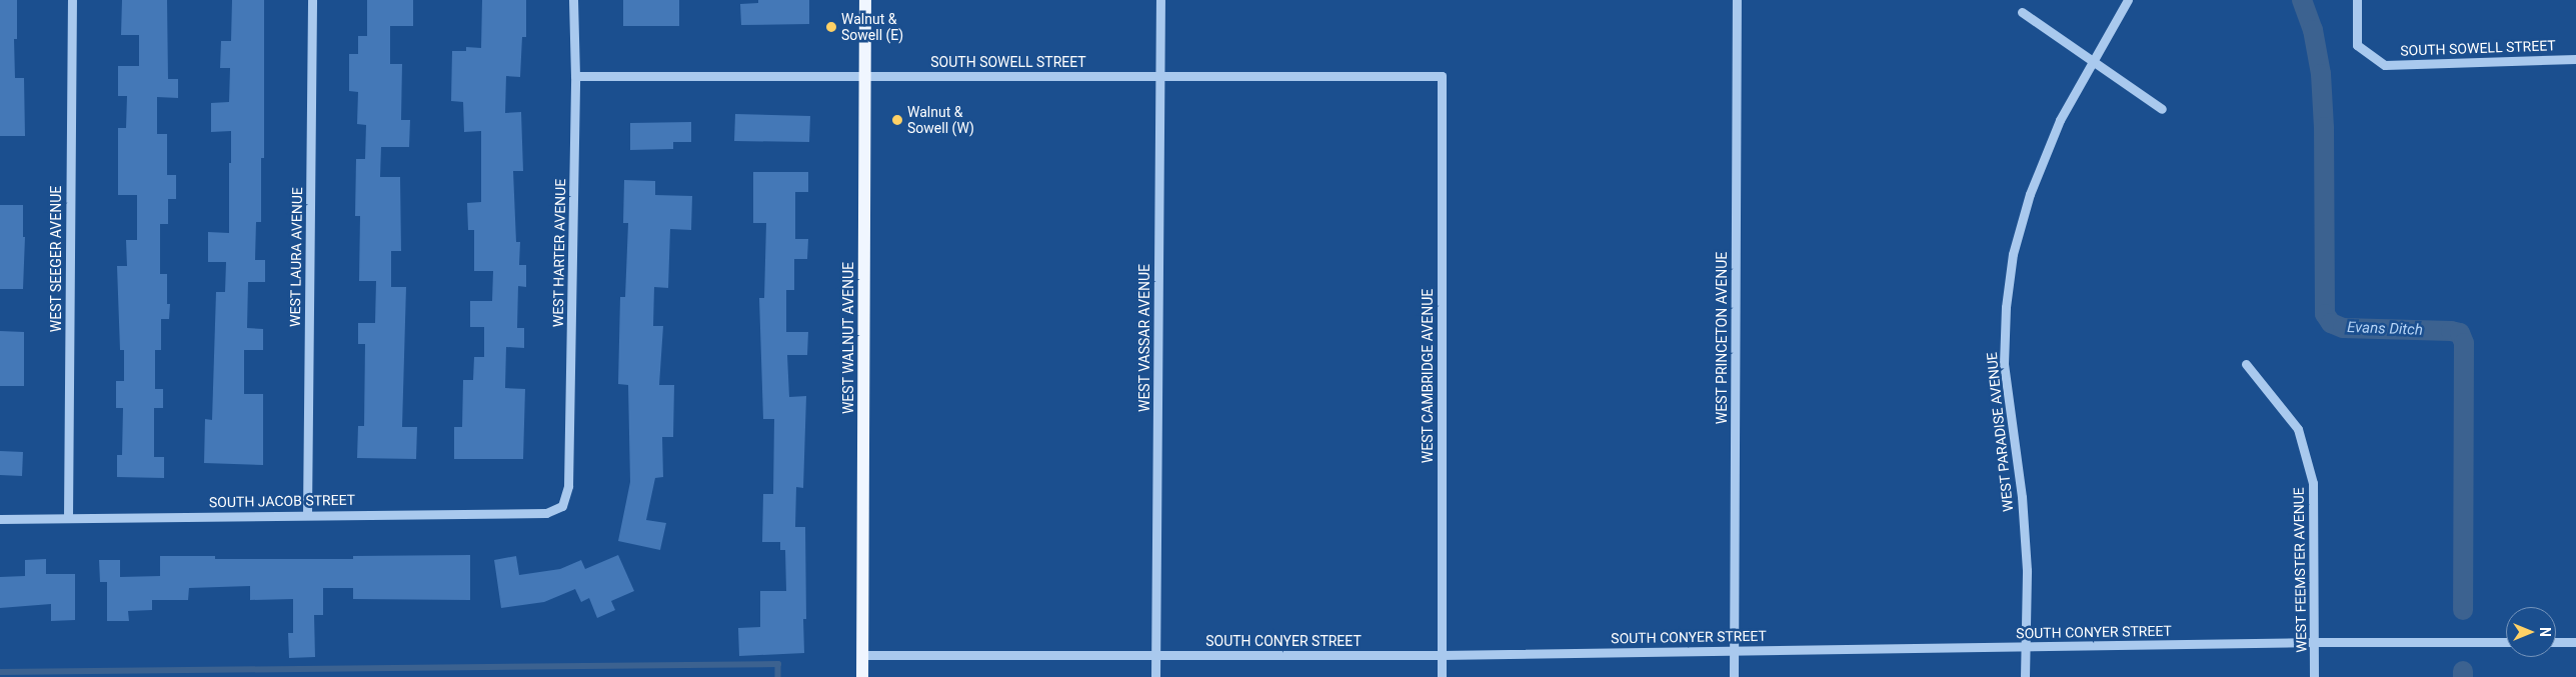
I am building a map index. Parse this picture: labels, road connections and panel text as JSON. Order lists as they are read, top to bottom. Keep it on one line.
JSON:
{"streets":{"main road":["WEST WALNUT AVENUE"],"street":["SOUTH SOWELL STREET","WEST HARTER AVENUE","WEST LAURA AVENUE","WEST SEEGER AVENUE","WEST VASSAR AVENUE","WEST PRINCETON AVENUE","WEST CAMBRIDGE AVENUE","WEST PARADISE AVENUE","SOUTH JACOB STREET","WEST FEEMSTER AVENUE","SOUTH CONYER STREET"]},"crossings":[["SOUTH SOWELL STREET","WEST HARTER AVENUE"],["SOUTH SOWELL STREET","WEST WALNUT AVENUE"],["SOUTH SOWELL STREET","WEST VASSAR AVENUE"],["SOUTH SOWELL STREET","WEST CAMBRIDGE AVENUE"],["WEST HARTER AVENUE","SOUTH JACOB STREET"],["WEST LAURA AVENUE","SOUTH JACOB STREET"],["WEST SEEGER AVENUE","SOUTH JACOB STREET"],["WEST WALNUT AVENUE","SOUTH CONYER STREET"],["WEST VASSAR AVENUE","SOUTH CONYER STREET"],["WEST PRINCETON AVENUE","SOUTH CONYER STREET"],["WEST CAMBRIDGE AVENUE","SOUTH CONYER STREET"],["WEST PARADISE AVENUE","SOUTH CONYER STREET"],["WEST FEEMSTER AVENUE","SOUTH CONYER STREET"]],"water":["Evans Ditch"],"places":["Walnut & Sowell (E)","Walnut & Sowell (W)"],"north":"right"}
